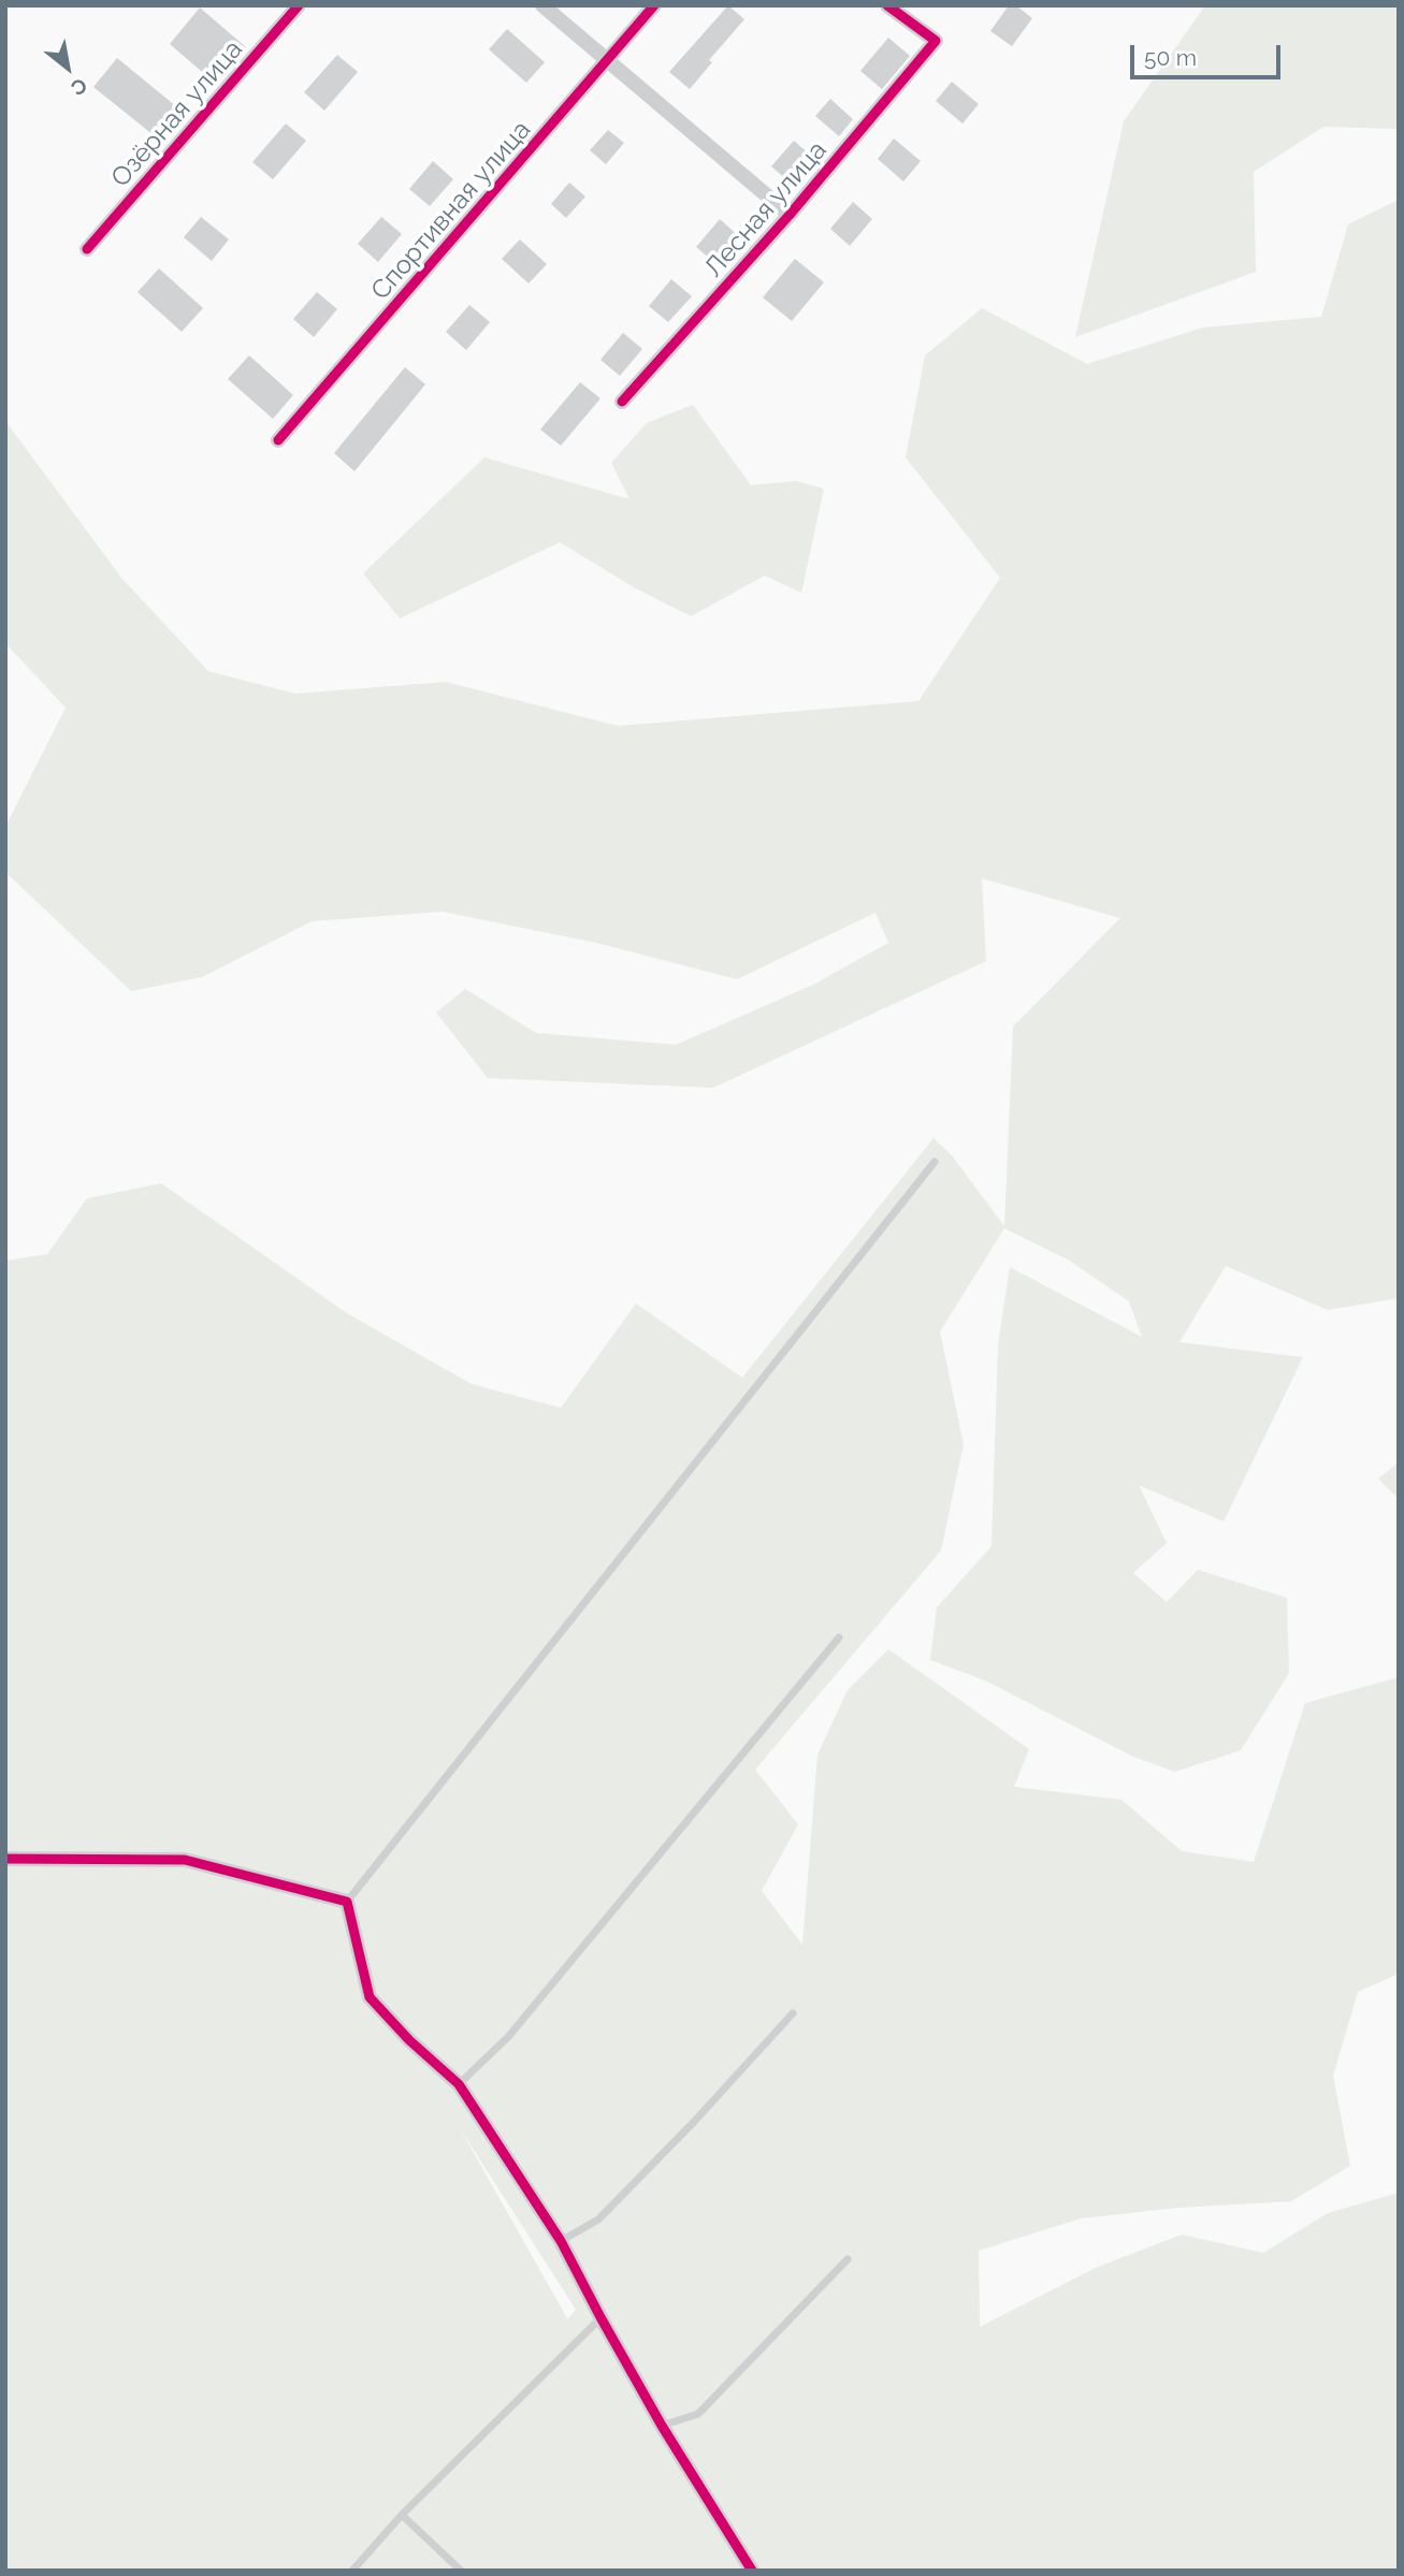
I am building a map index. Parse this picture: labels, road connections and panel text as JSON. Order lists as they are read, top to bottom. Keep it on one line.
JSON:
{"streets":{"street":["Озёрная улица","Лесная улица","Спортивная улица"]},"scale_bar":"50 m","north":"bottom right"}
